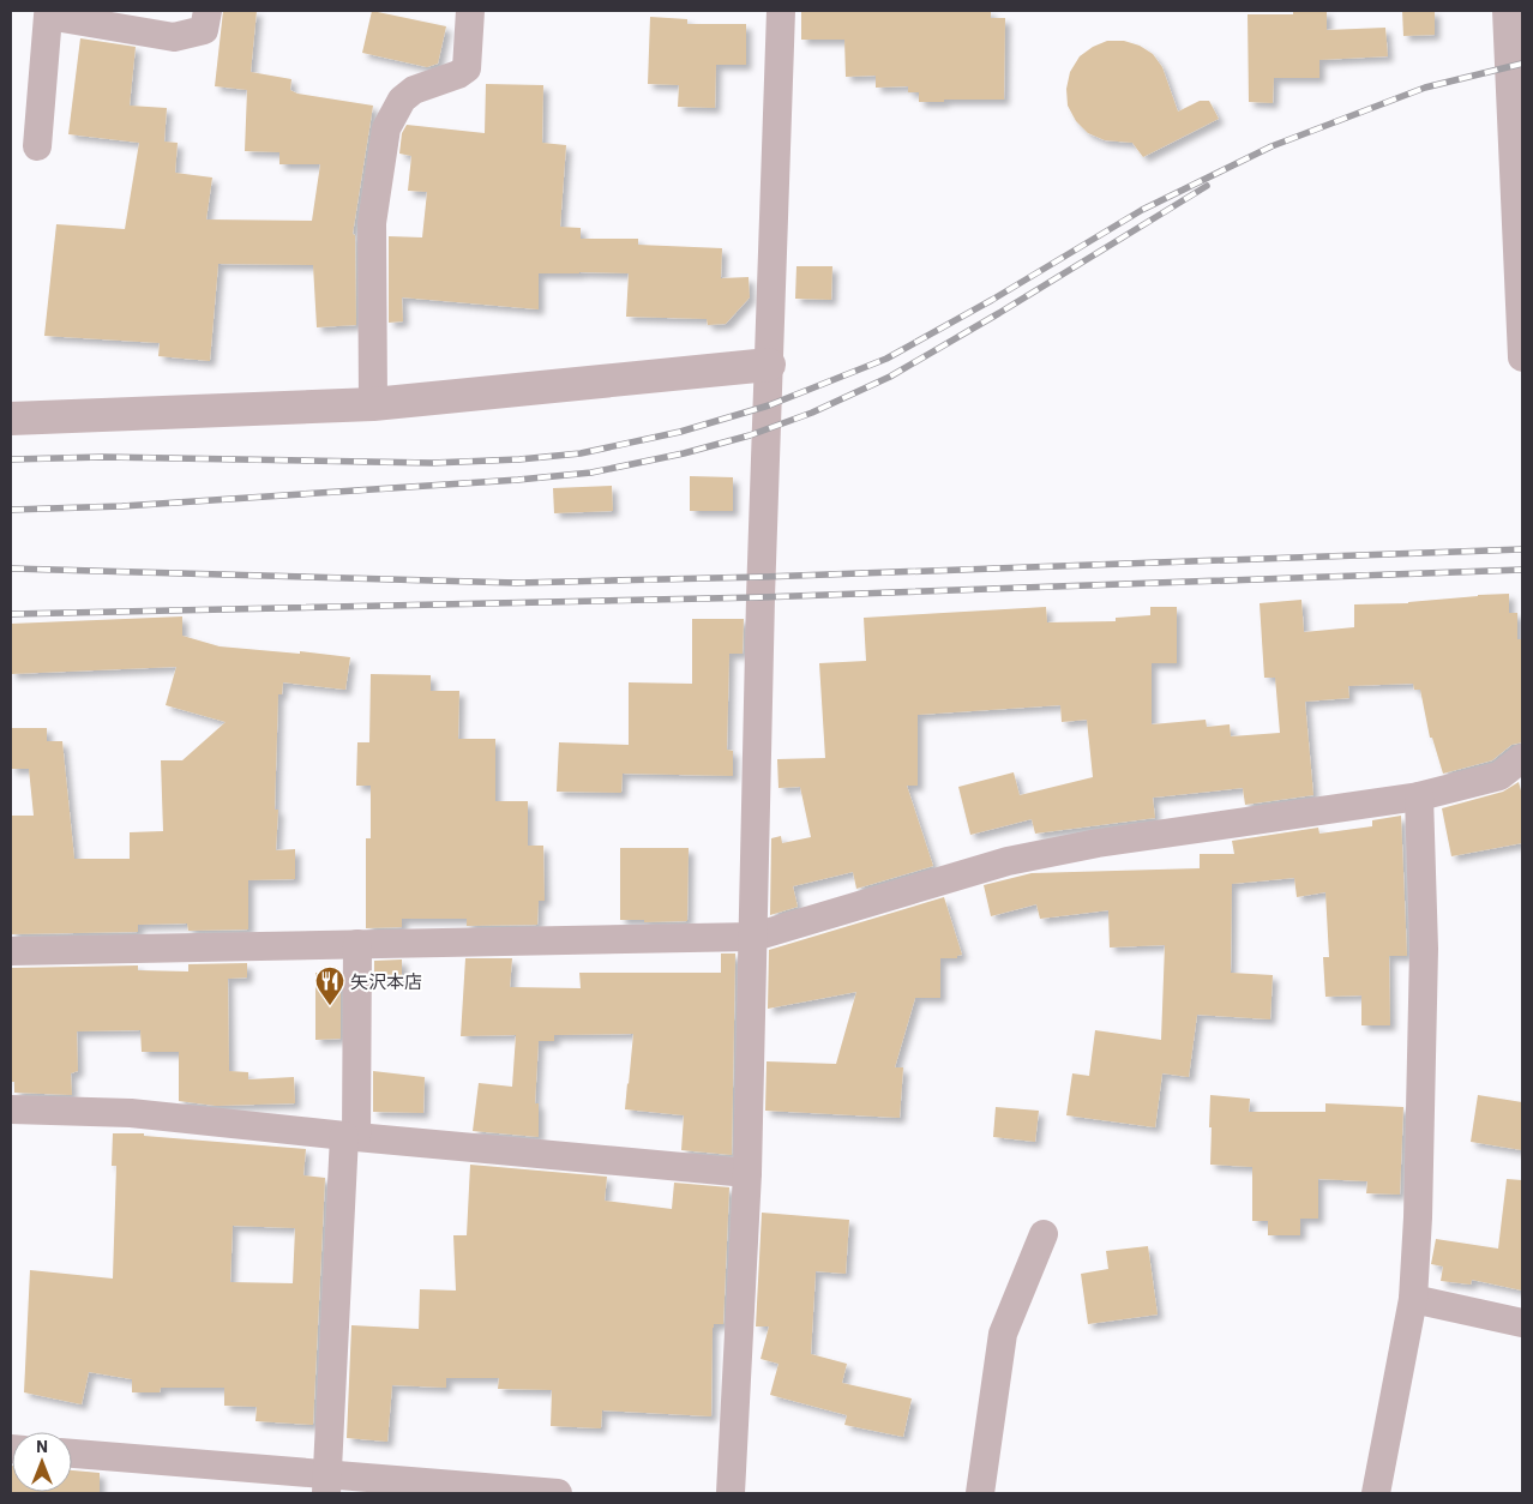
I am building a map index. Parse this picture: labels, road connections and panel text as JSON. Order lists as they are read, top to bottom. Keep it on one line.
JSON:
{"places":{"restaurant":["矢沢本店"]},"north":"top"}
